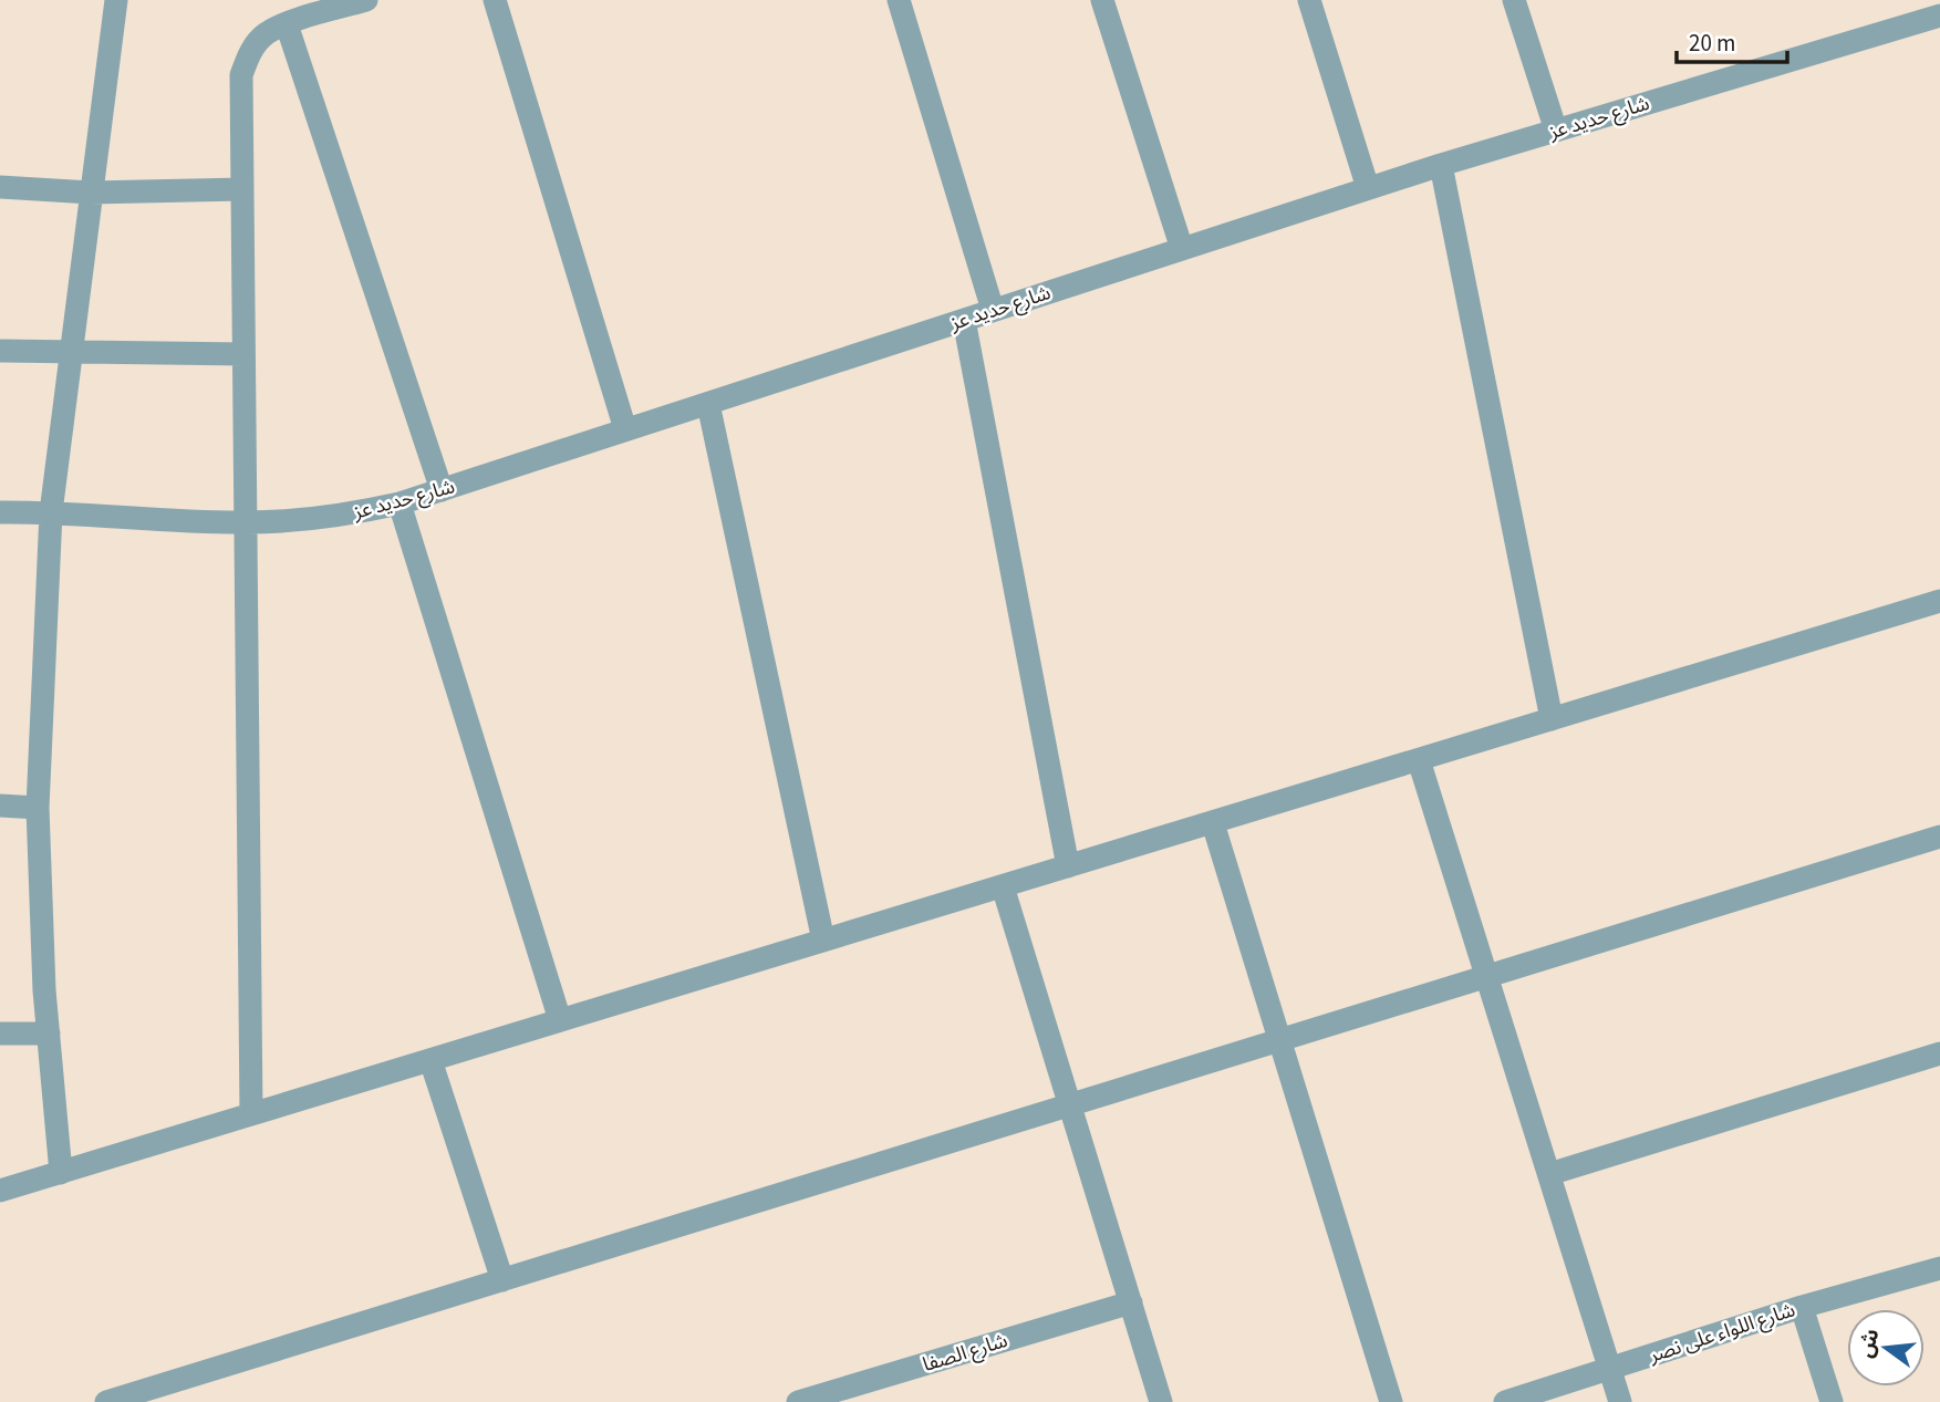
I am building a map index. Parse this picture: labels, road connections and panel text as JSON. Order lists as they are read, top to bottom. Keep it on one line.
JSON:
{"streets":{"street":["شارع حديد عز","شارع اللواء على نصر","شارع الصفا"]},"scale_bar":"20 m","north":"left"}
